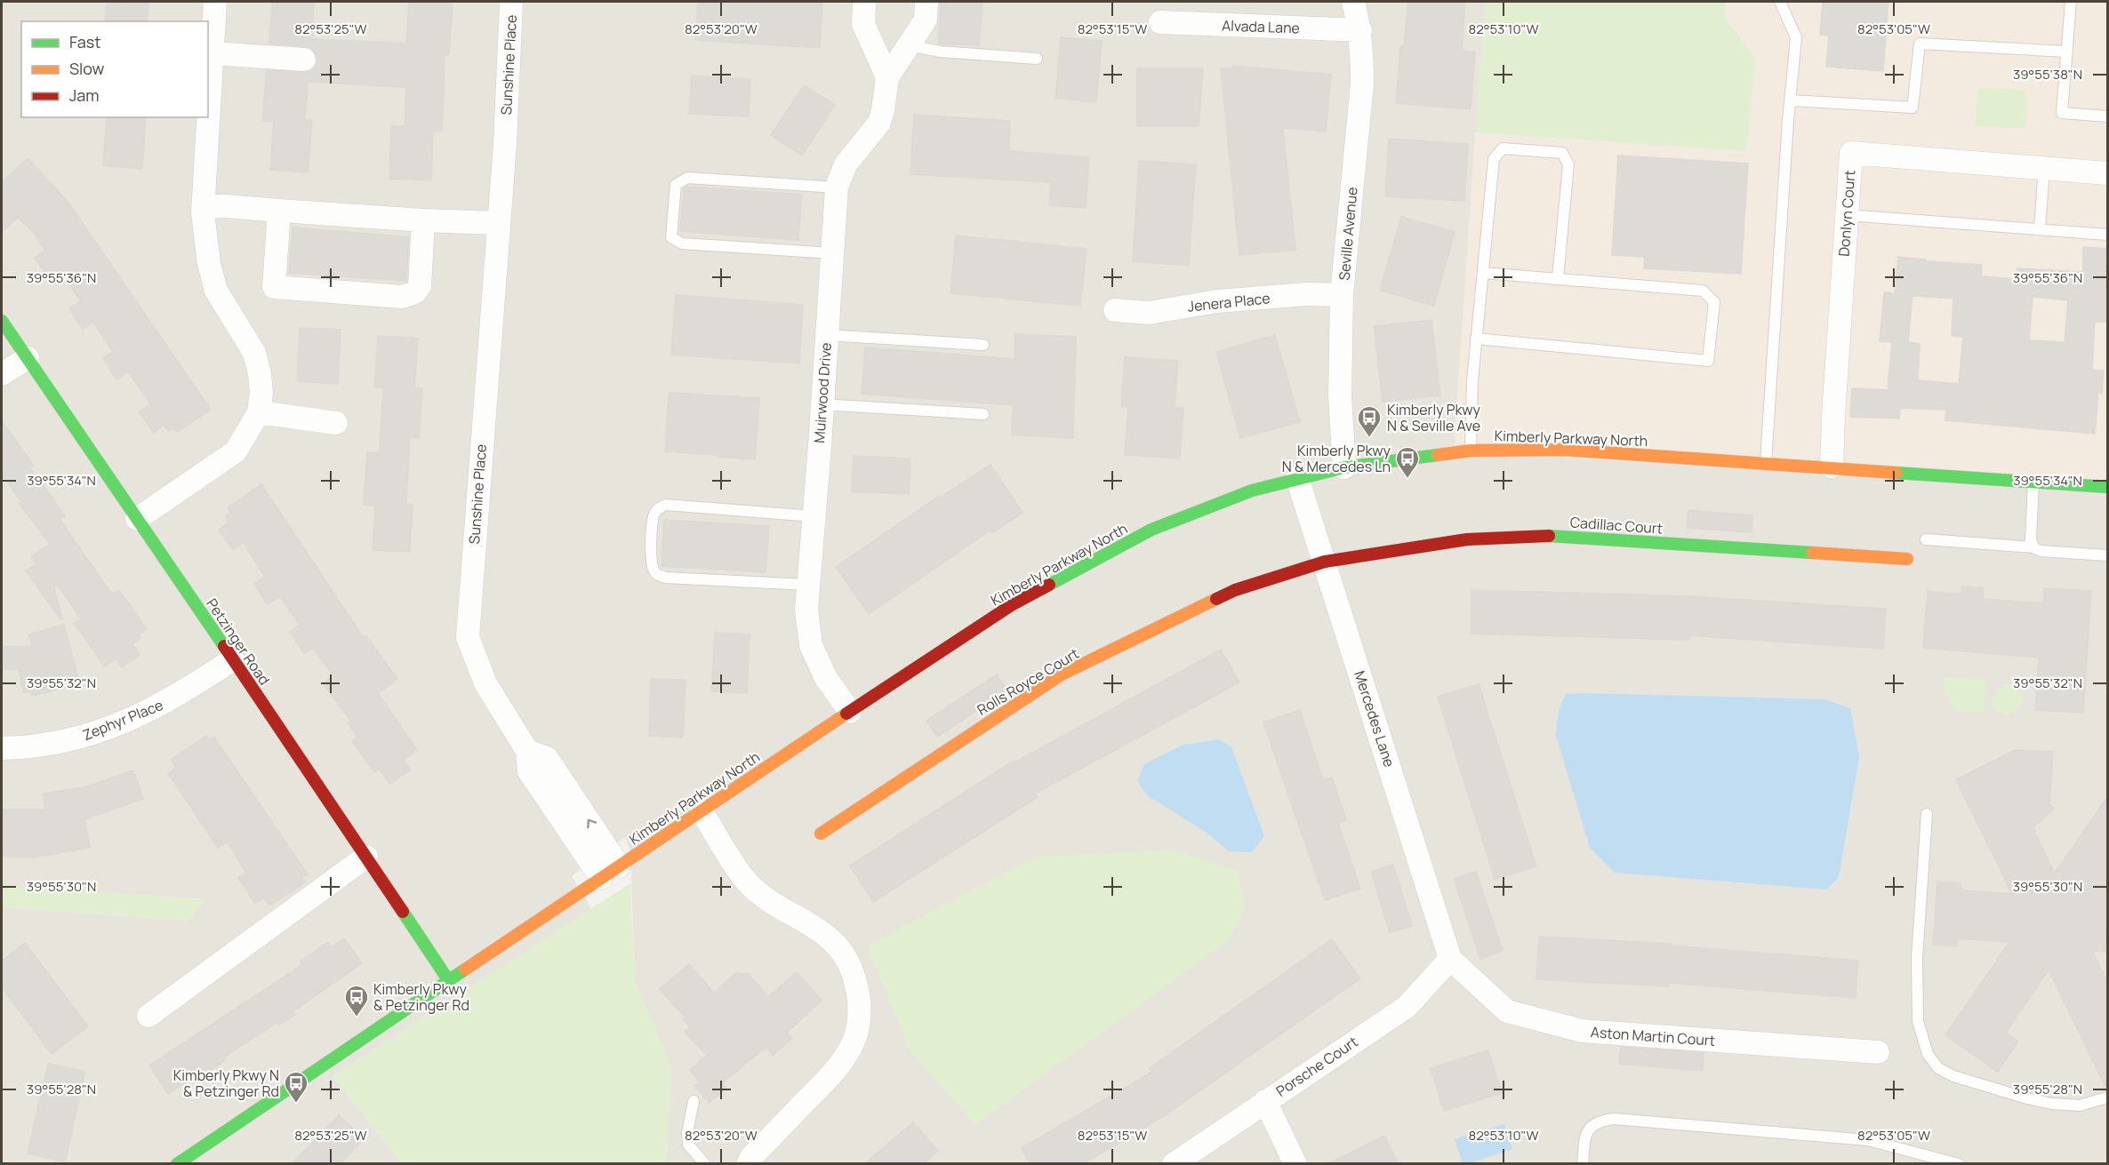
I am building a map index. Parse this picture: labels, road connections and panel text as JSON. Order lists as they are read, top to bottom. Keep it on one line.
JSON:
{"streets":{"street":["Alvada Lane","Sunshine Place","Donlyn Court","Seville Avenue","Jenera Place","Muirwood Drive","Kimberly Parkway North","Cadillac Court","Petzinger Road","Rolls Royce Court","Mercedes Lane","Zephyr Place","Aston Martin Court","Porsche Court"]},"crossings":[["Alvada Lane","Seville Avenue"],["Sunshine Place","Kimberly Parkway North"],["Donlyn Court","Kimberly Parkway North"],["Seville Avenue","Jenera Place"],["Seville Avenue","Kimberly Parkway North"],["Muirwood Drive","Kimberly Parkway North"],["Kimberly Parkway North","Petzinger Road"],["Kimberly Parkway North","Mercedes Lane"],["Cadillac Court","Rolls Royce Court"],["Cadillac Court","Mercedes Lane"],["Petzinger Road","Zephyr Place"],["Rolls Royce Court","Mercedes Lane"],["Mercedes Lane","Aston Martin Court"],["Mercedes Lane","Porsche Court"],["Aston Martin Court","Porsche Court"]],"places":{"bus stop":["Kimberly Pkwy N & Seville Ave","Kimberly Pkwy N & Mercedes Ln","Kimberly Pkwy & Petzinger Rd","Kimberly Pkwy N & Petzinger Rd"]},"legend":["Fast","Slow","Jam"],"coordinates":["82°53'25\"W","82°53'20\"W","82°53'15\"W","82°53'10\"W","82°53'05\"W","39°55'38\"N","39°55'36\"N","39°55'34\"N","39°55'32\"N","39°55'30\"N","39°55'28\"N"]}
